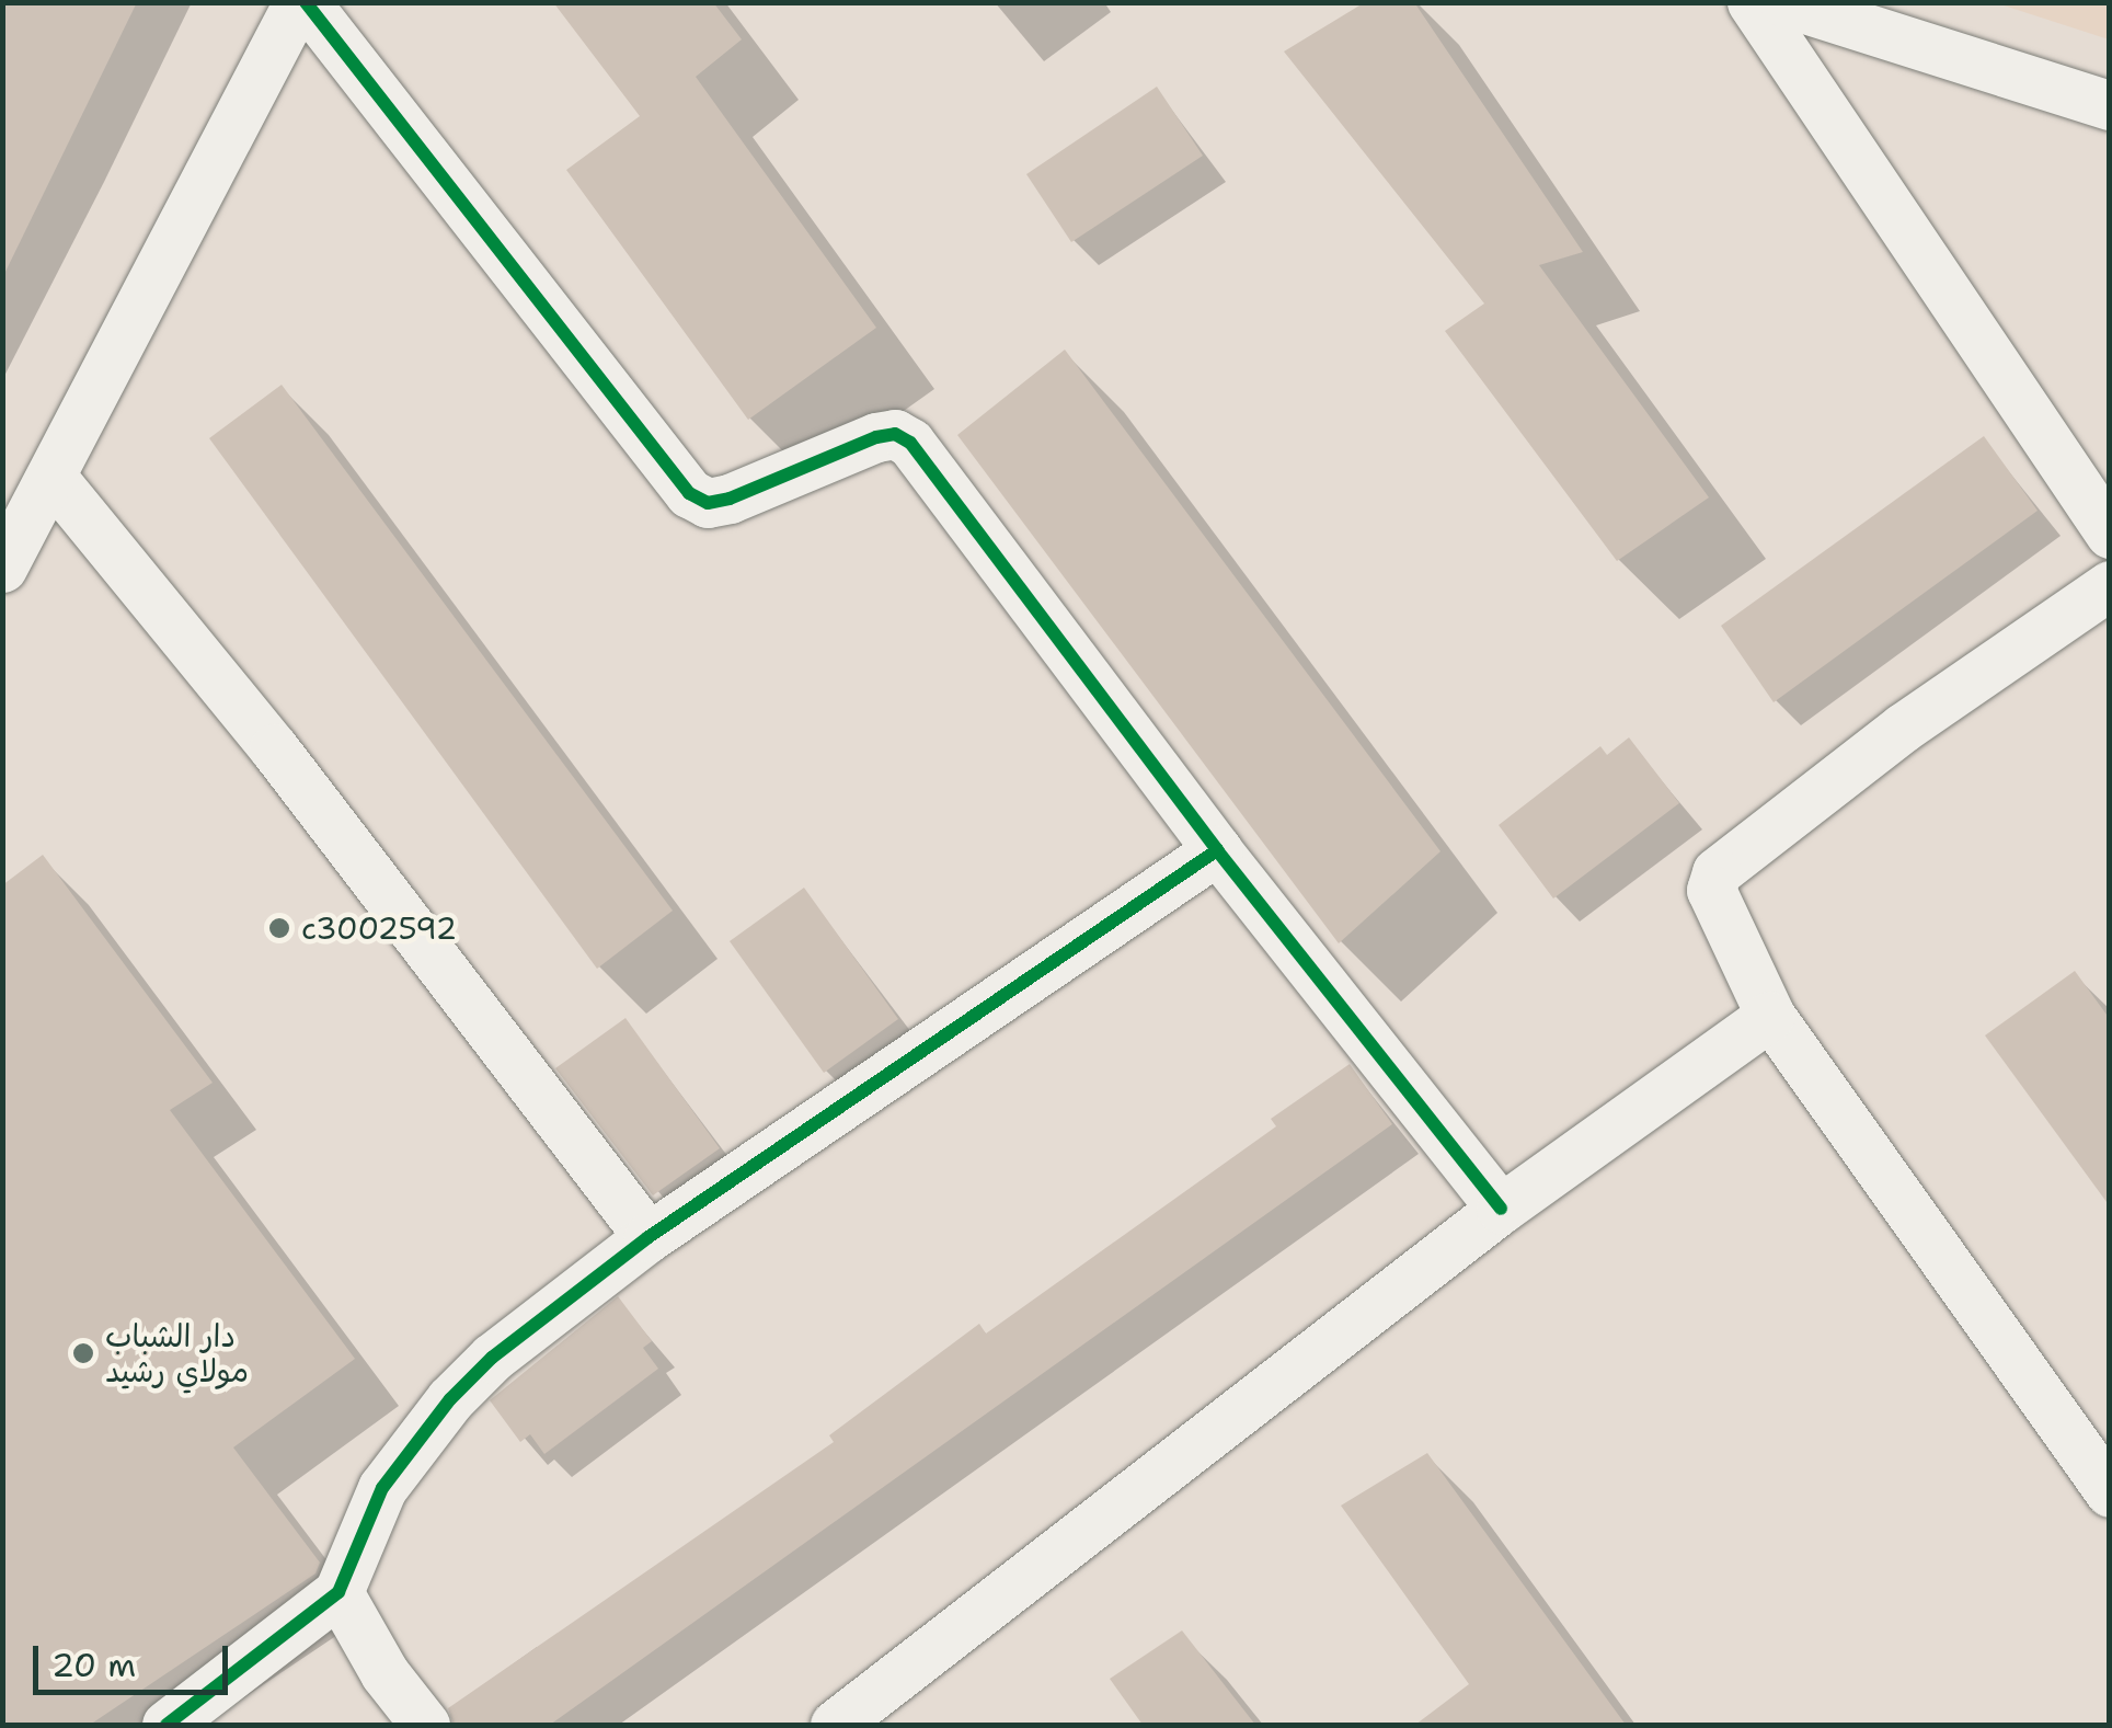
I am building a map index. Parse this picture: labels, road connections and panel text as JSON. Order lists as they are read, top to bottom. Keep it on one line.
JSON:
{"places":["c3002592","دار الشباب مولاي رشيد"],"scale_bar":"20 m"}
